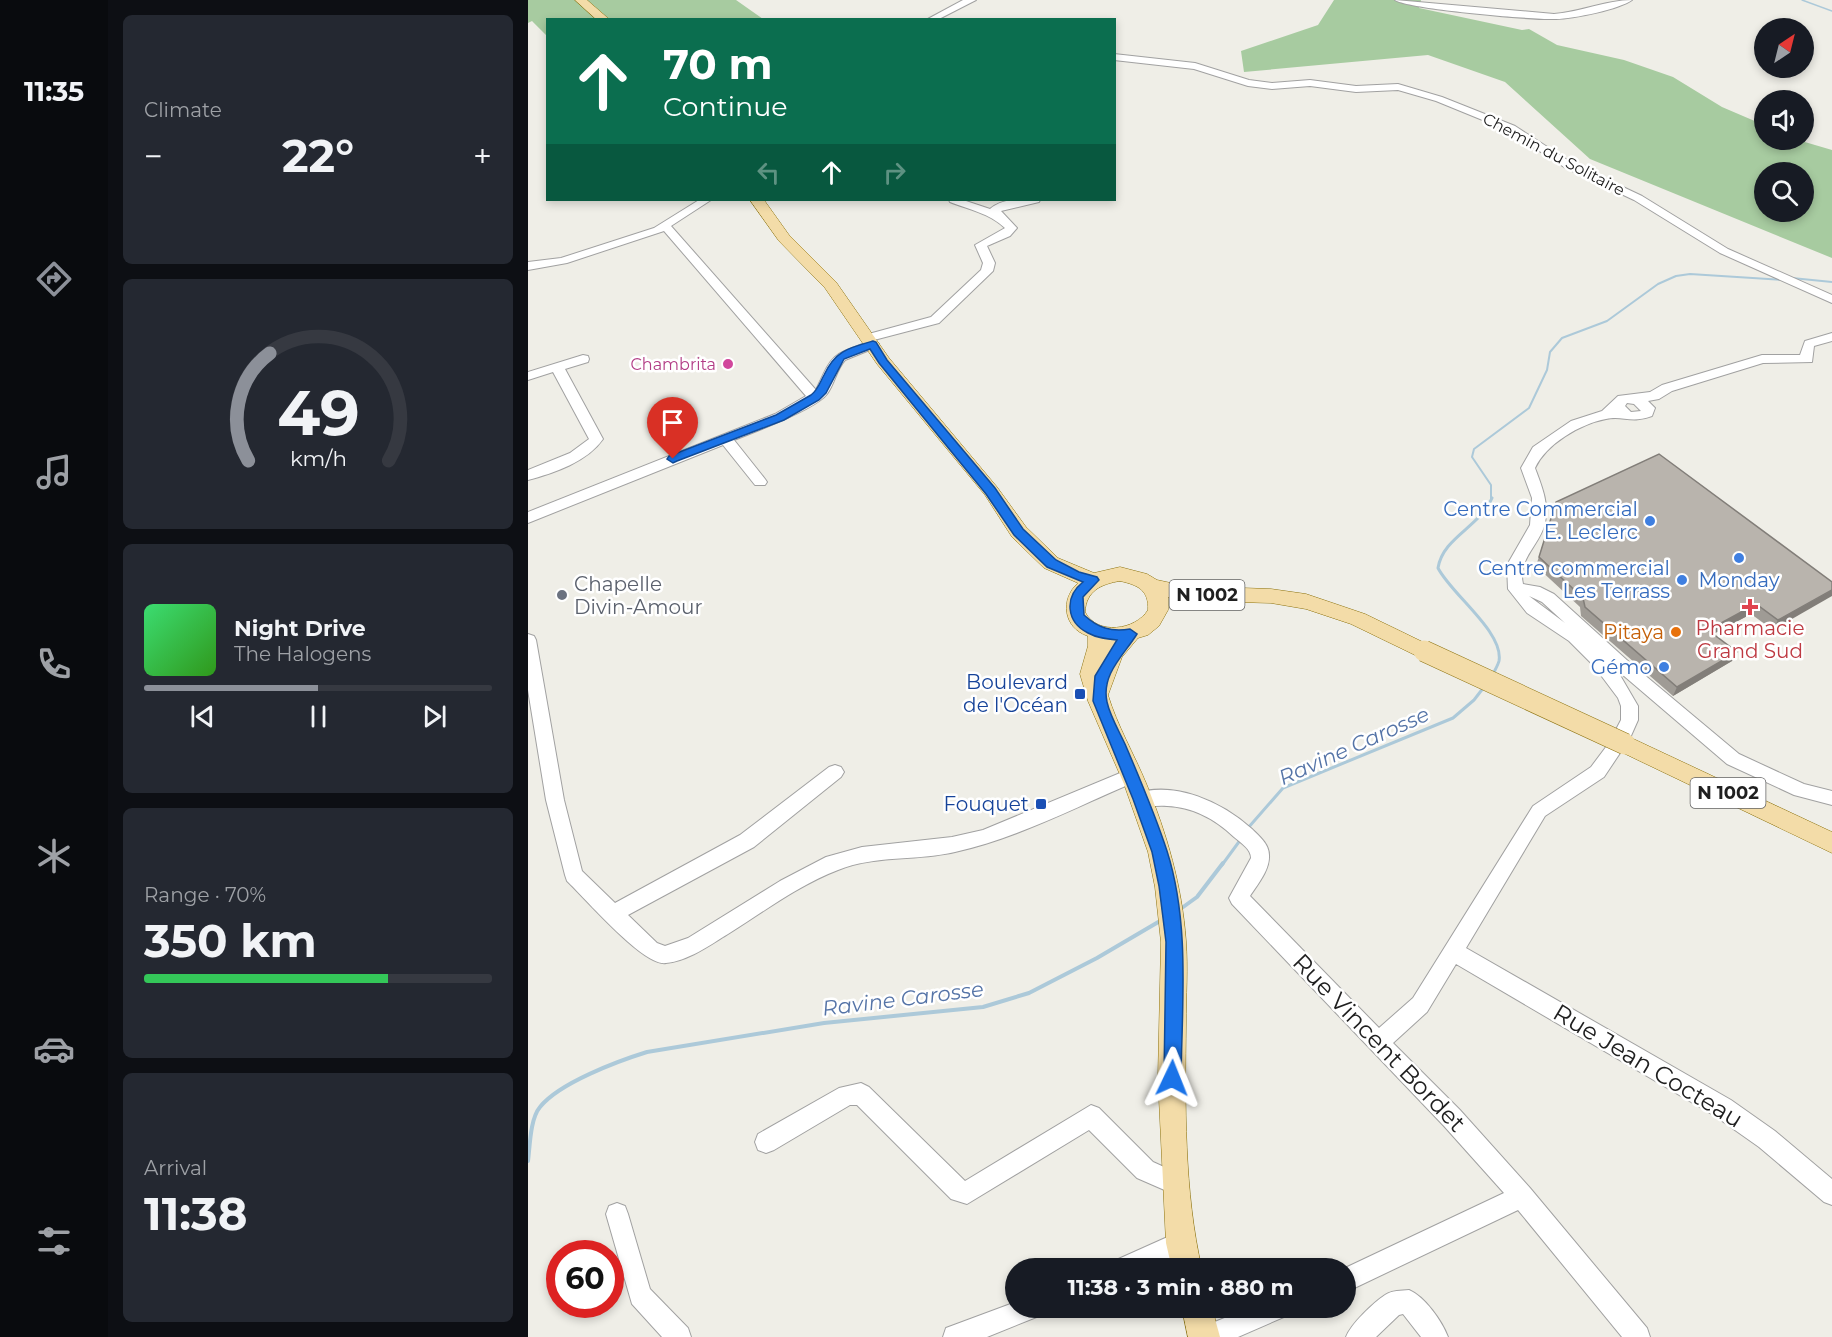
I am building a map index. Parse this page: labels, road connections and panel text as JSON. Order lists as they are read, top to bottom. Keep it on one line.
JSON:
{"streets":{"main road":["N 1002"],"street":["Chemin du Solitaire","Rue Vincent Bordet","Rue Jean Cocteau"]},"water":["Ravine Carosse"],"places":{"other":["Chambrita","Centre Commercial E. Leclerc","Monday","Centre commercial Les Terrass","Chapelle Divin-Amour","Pitaya","Gémo"],"health":["Pharmacie Grand Sud"],"transit":["Boulevard de l'Océan","Fouquet"]},"north":"top right","page":{"tabs":"11:35","tile":["Climate",["Range · 70%","350 km"],["Arrival","11:38"]],"turn":["70 m","Continue"],"heat":["−","22°","+"],"song":["Night Drive","The Halogens"],"limit":"60","trip":"11:38 · 3 min · 880 m","gauge":["49","km/h"]}}
